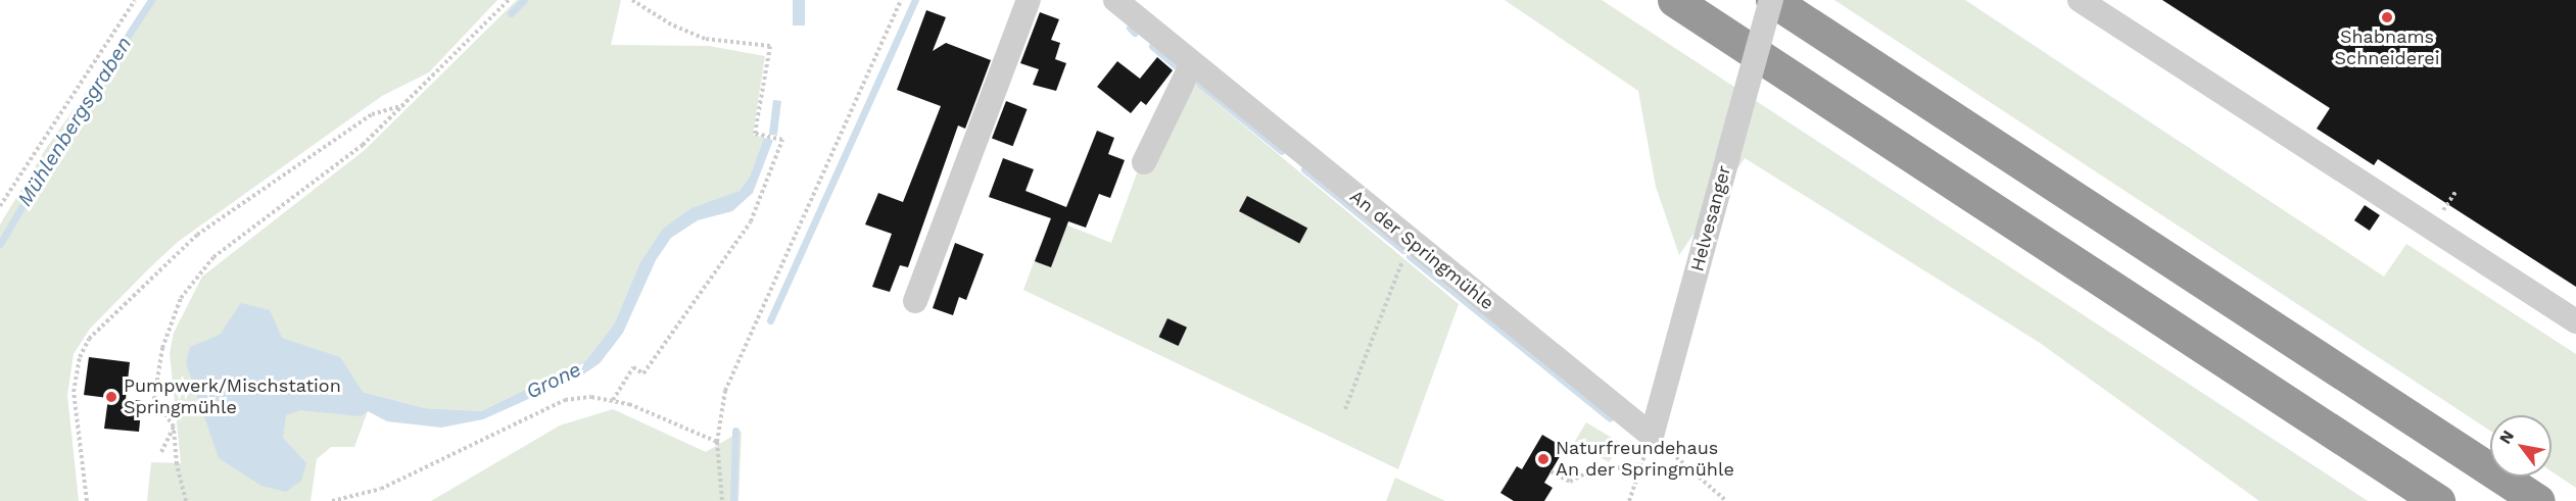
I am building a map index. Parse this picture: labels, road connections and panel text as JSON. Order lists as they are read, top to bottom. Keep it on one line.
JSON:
{"streets":{"street":["Helvesanger","An der Springmühle"]},"crossings":[["Helvesanger","An der Springmühle"]],"water":["Mühlenbergsgraben","Grone"],"places":["Shabnams Schneiderei","Pumpwerk/Mischstation Springmühle","Naturfreundehaus An der Springmühle"],"north":"top left"}
